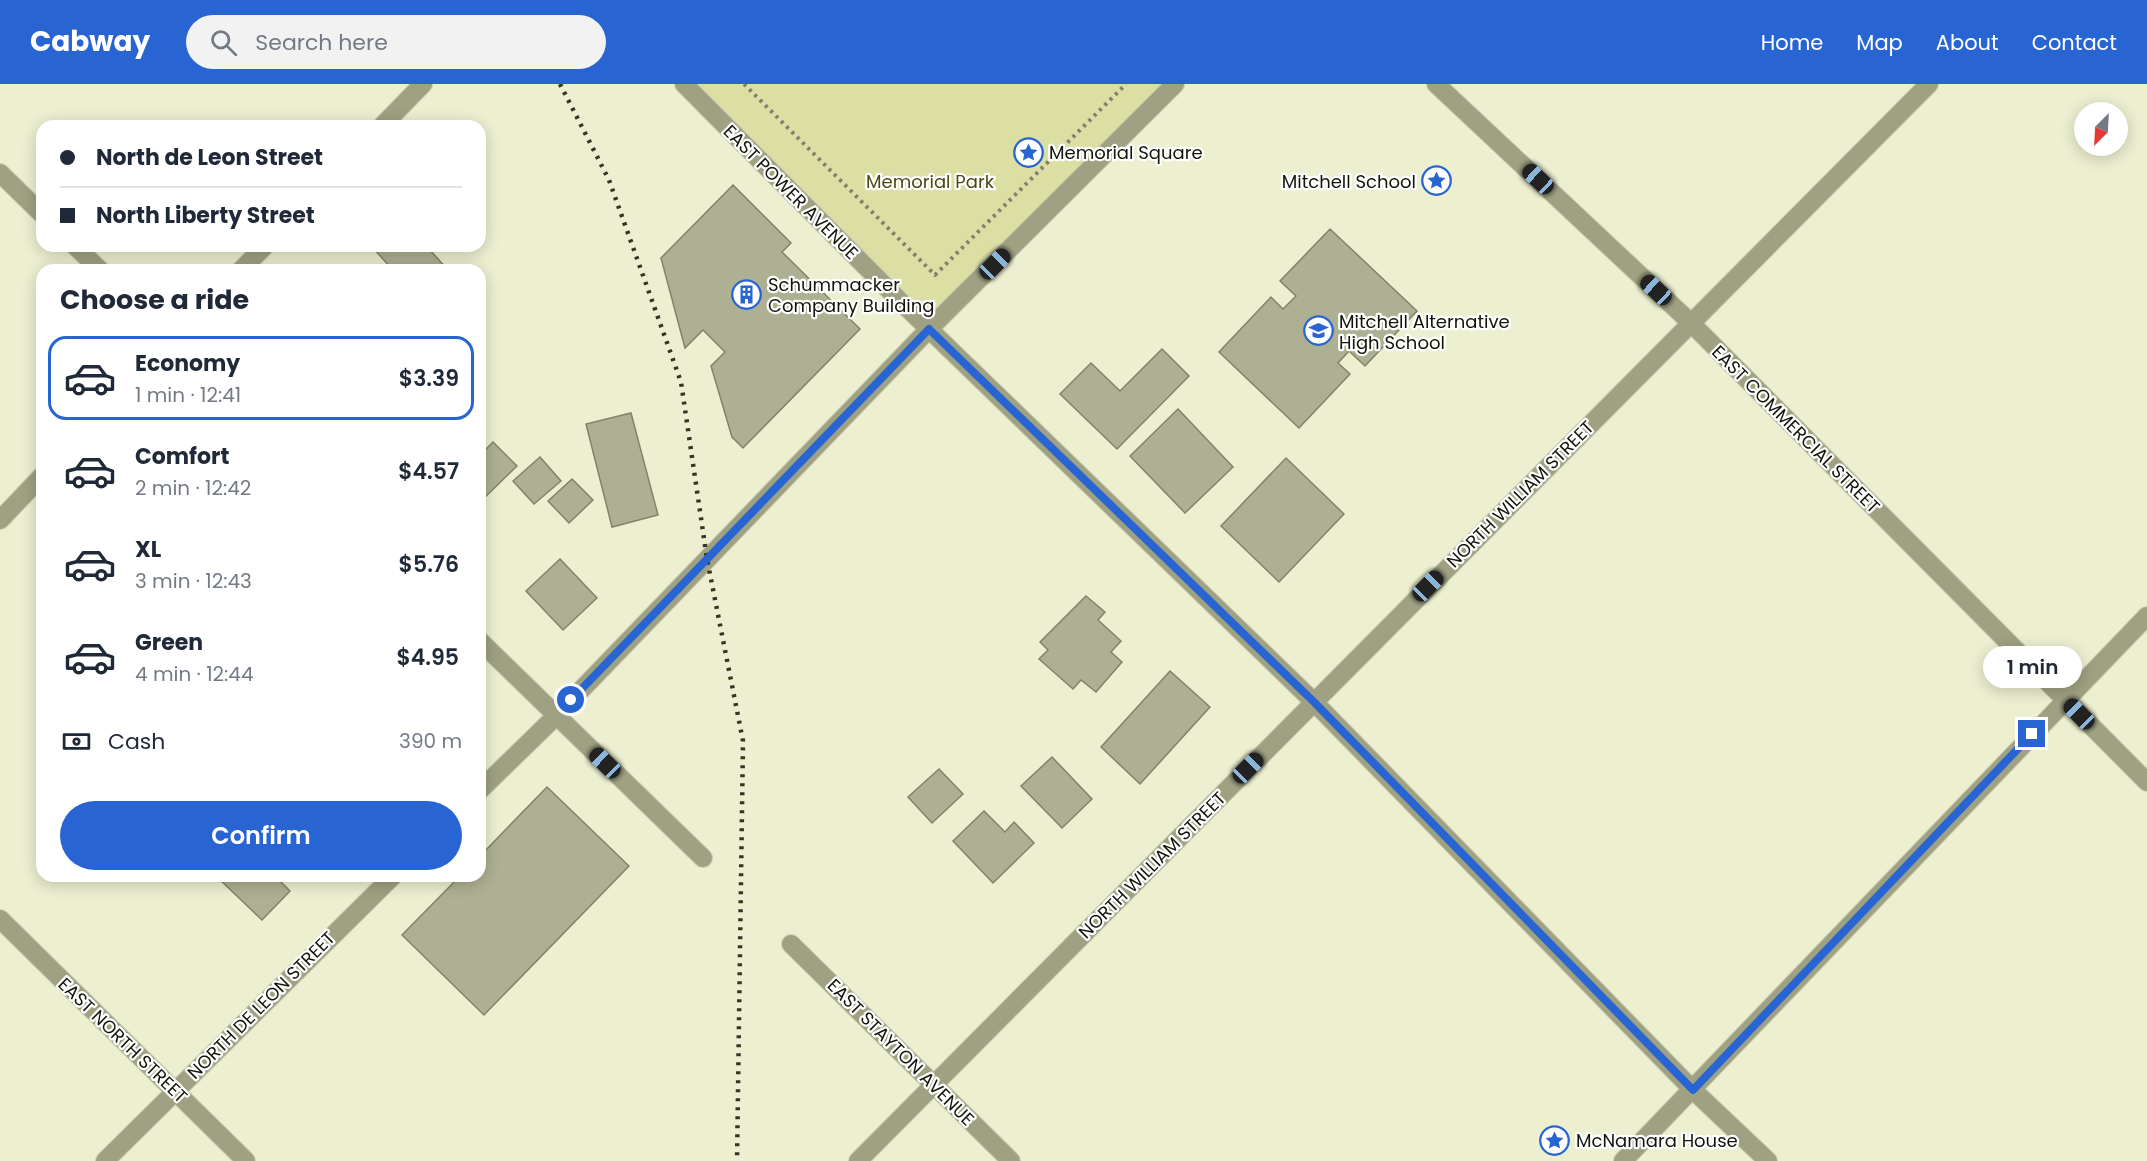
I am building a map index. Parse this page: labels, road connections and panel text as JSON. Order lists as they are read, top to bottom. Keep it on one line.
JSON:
{"streets":{"street":["EAST POWER AVENUE","EAST COMMERCIAL STREET","NORTH WILLIAM STREET","NORTH DE LEON STREET","EAST NORTH STREET","EAST STAYTON AVENUE"]},"crossings":[["EAST POWER AVENUE","NORTH WILLIAM STREET"],["EAST COMMERCIAL STREET","NORTH WILLIAM STREET"],["NORTH WILLIAM STREET","EAST STAYTON AVENUE"],["NORTH DE LEON STREET","EAST NORTH STREET"]],"parks":["Memorial Park"],"places":{"place":["Memorial Square","Mitchell School","McNamara House"],"building":["Schummacker Company Building"],"school or university":["Mitchell Alternative High School"]},"north":"bottom left","page":{"header":"Cabway","search":"Search here","nav":["Home","Map","About","Contact"],"banner":["North de Leon Street","North Liberty Street"],"heading":"Choose a ride","list":[{"name":"Economy","note":"1 min · 12:41","value":"$3.39"},{"name":"Comfort","note":"2 min · 12:42","value":"$4.57"},{"name":"XL","note":"3 min · 12:43","value":"$5.76"},{"name":"Green","note":"4 min · 12:44","value":"$4.95"}],"bubble":"1 min","pay":["Cash","390 m"],"buttons":"Confirm"}}
